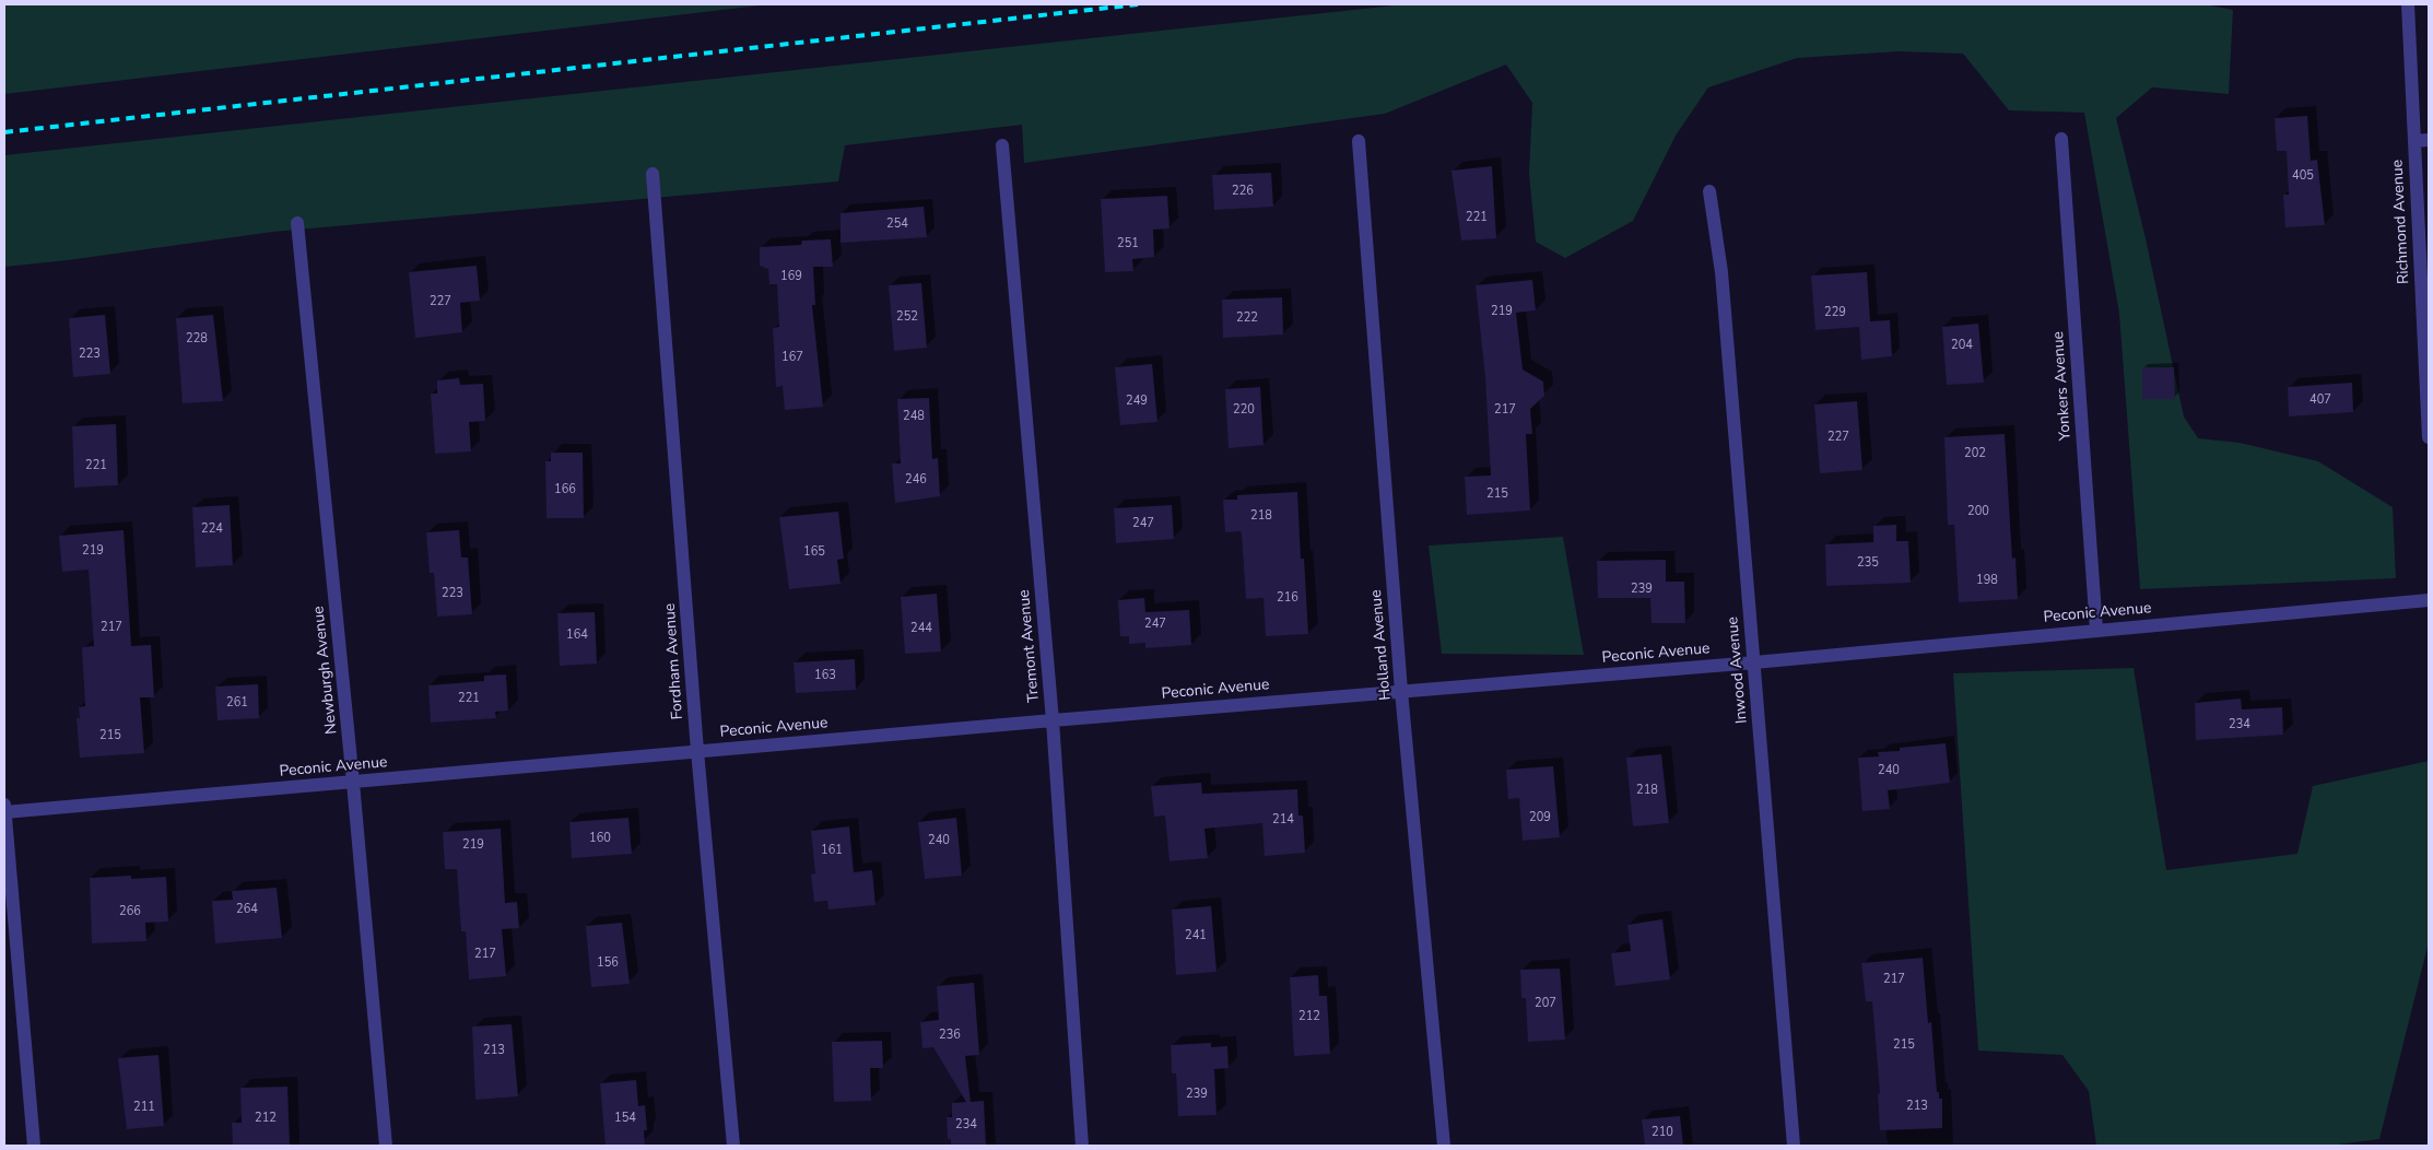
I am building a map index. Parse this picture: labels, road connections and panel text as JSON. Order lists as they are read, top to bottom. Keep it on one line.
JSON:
{"streets":{"street":["Richmond Avenue","Yonkers Avenue","Peconic Avenue","Holland Avenue","Tremont Avenue","Fordham Avenue","Newburgh Avenue","Inwood Avenue"]},"crossings":[["Yonkers Avenue","Peconic Avenue"],["Peconic Avenue","Holland Avenue"],["Peconic Avenue","Tremont Avenue"],["Peconic Avenue","Fordham Avenue"],["Peconic Avenue","Newburgh Avenue"],["Peconic Avenue","Inwood Avenue"]],"house_numbers":["405","226","221","254","251","169","227","219","229","252","222","228","204","223","167","407","249","220","217","248","227","202","221","246","166","215","200","218","247","224","219","165","235","198","239","223","216","247","217","244","164","163","221","261","234","215","240","218","209","214","160","240","219","161","264","266","241","217","156","217","207","212","236","215","213","239","213","211","212","154","234","210"]}
